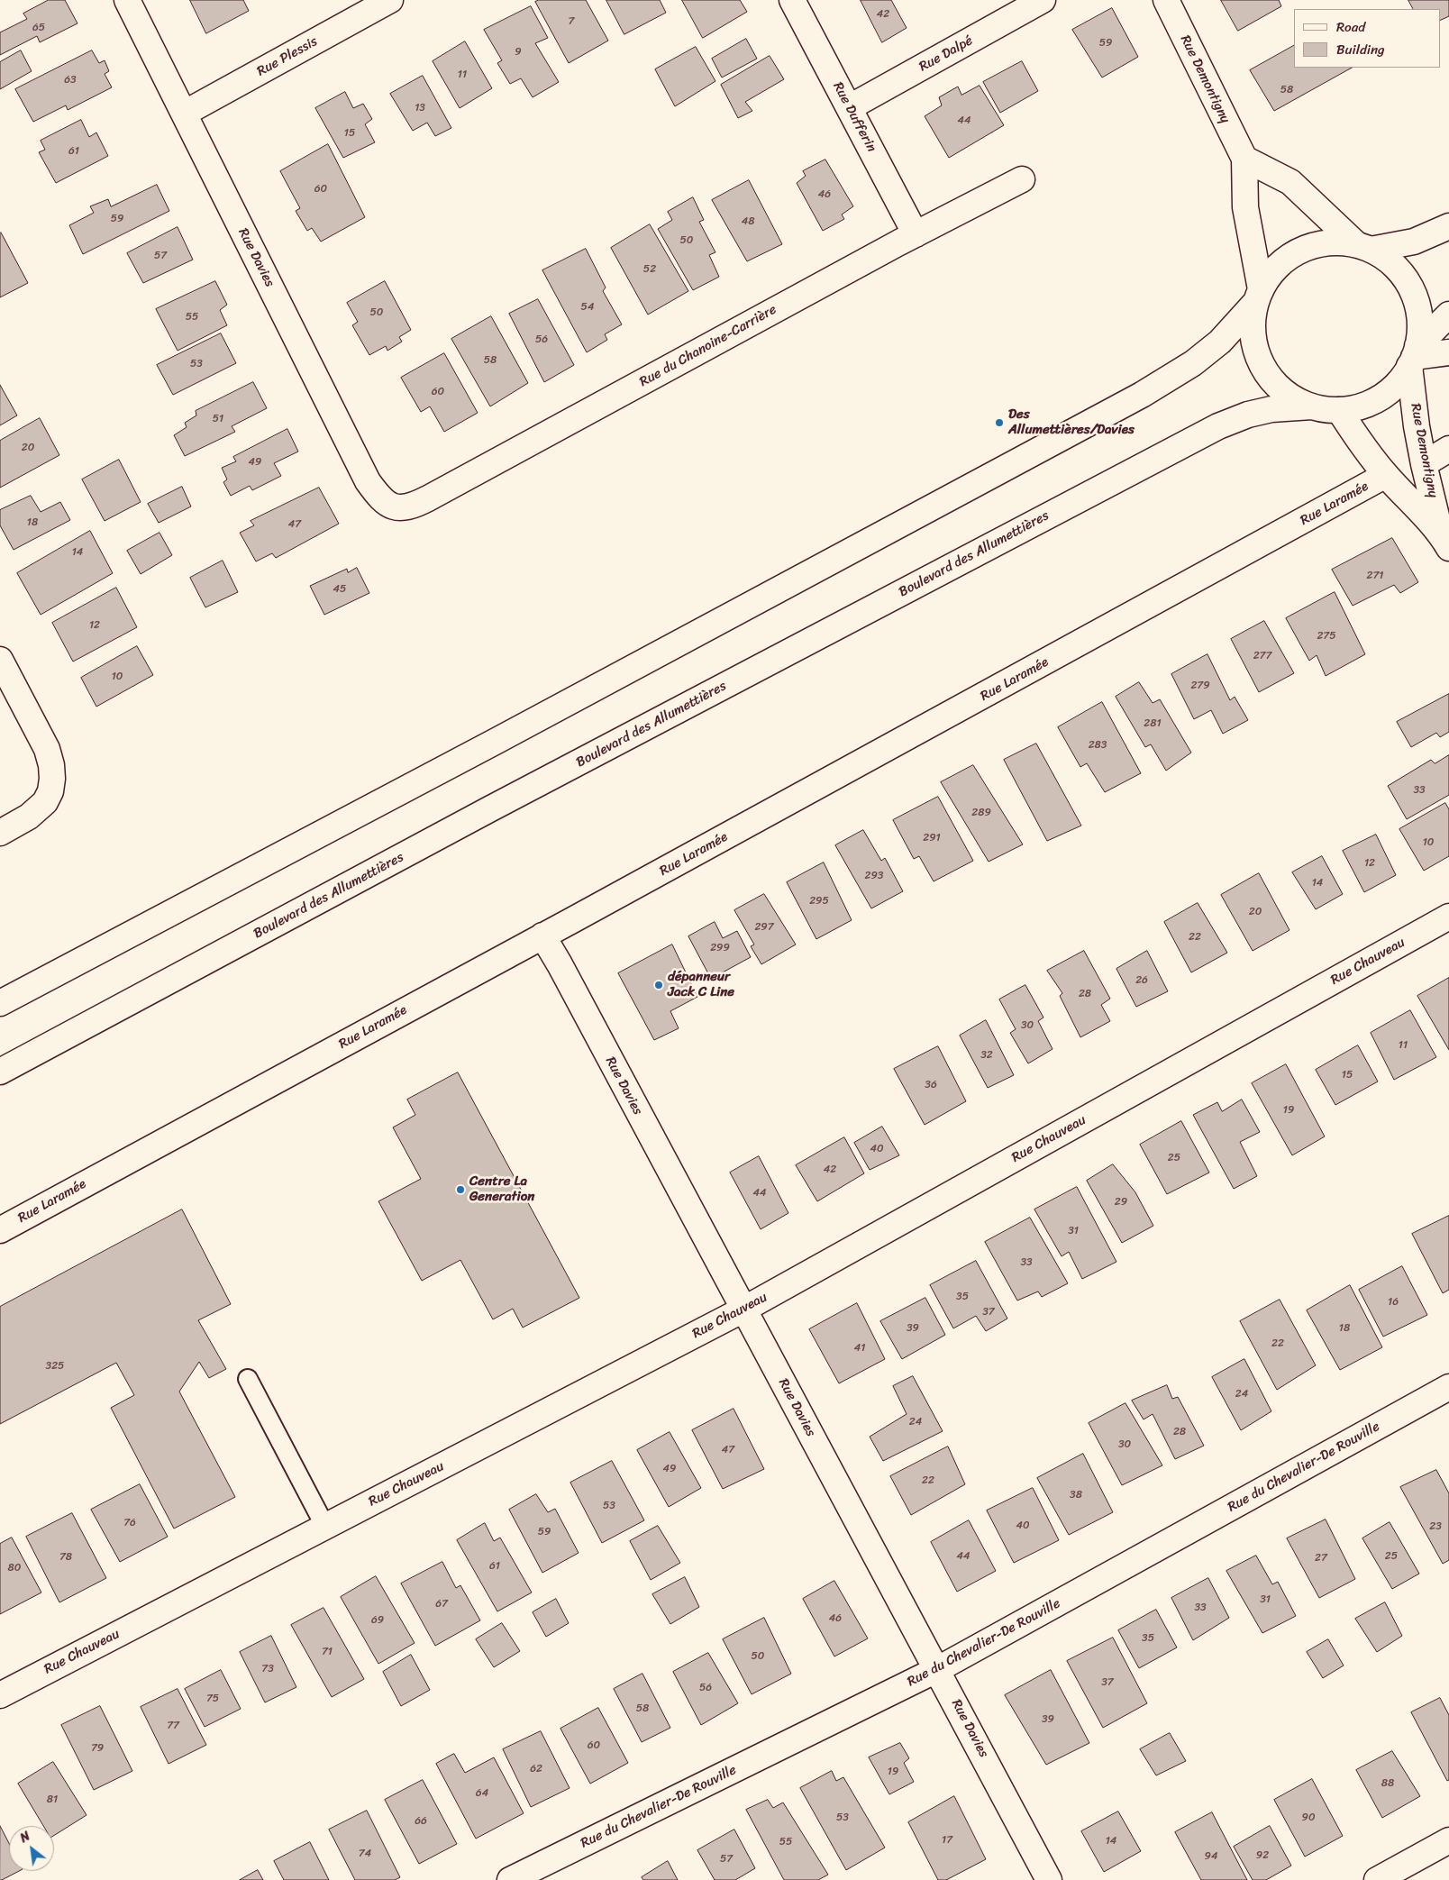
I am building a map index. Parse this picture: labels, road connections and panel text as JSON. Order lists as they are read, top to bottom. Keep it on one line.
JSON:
{"streets":{"street":["Rue Dalpé","Rue Plessis","Rue Demontigny","Rue Dufferin","Rue Davies","Rue du Chanoine-Carrière","Rue Laramée","Boulevard des Allumettières","Rue Chauveau","Rue du Chevalier-De Rouville"]},"crossings":[["Rue Dalpé","Rue Dufferin"],["Rue Plessis","Rue Davies"],["Rue Demontigny","Rue Laramée"],["Rue Dufferin","Rue du Chanoine-Carrière"],["Rue Davies","Rue du Chanoine-Carrière"],["Rue Davies","Rue Laramée"],["Rue Davies","Rue Chauveau"],["Rue Davies","Rue du Chevalier-De Rouville"]],"places":["Des Allumettières/Davies","dépanneur Jack C Line","Centre La Generation"],"house_numbers":["42","7","65","59","9","11","63","58","13","44","15","61","60","46","59","48","50","57","52","54","50","55","56","58","53","60","51","20","49","18","47","14","271","45","12","275","277","10","279","281","283","33","289","291","10","12","293","14","295","20","297","22","299","26","28","30","11","32","15","36","19","40","25","42","44","29","31","33","35","16","37","39","18","22","41","325","24","24","28","30","47","49","22","38","53","76","40","23","59","44","25","78","27","61","80","31","67","33","46","69","35","71","50","73","37","56","75","58","39","77","60","79","62","19","88","64","81","53","90","66","17","14","55","74","92","94","57"],"legend":["Road","Building"],"north":"top left"}
